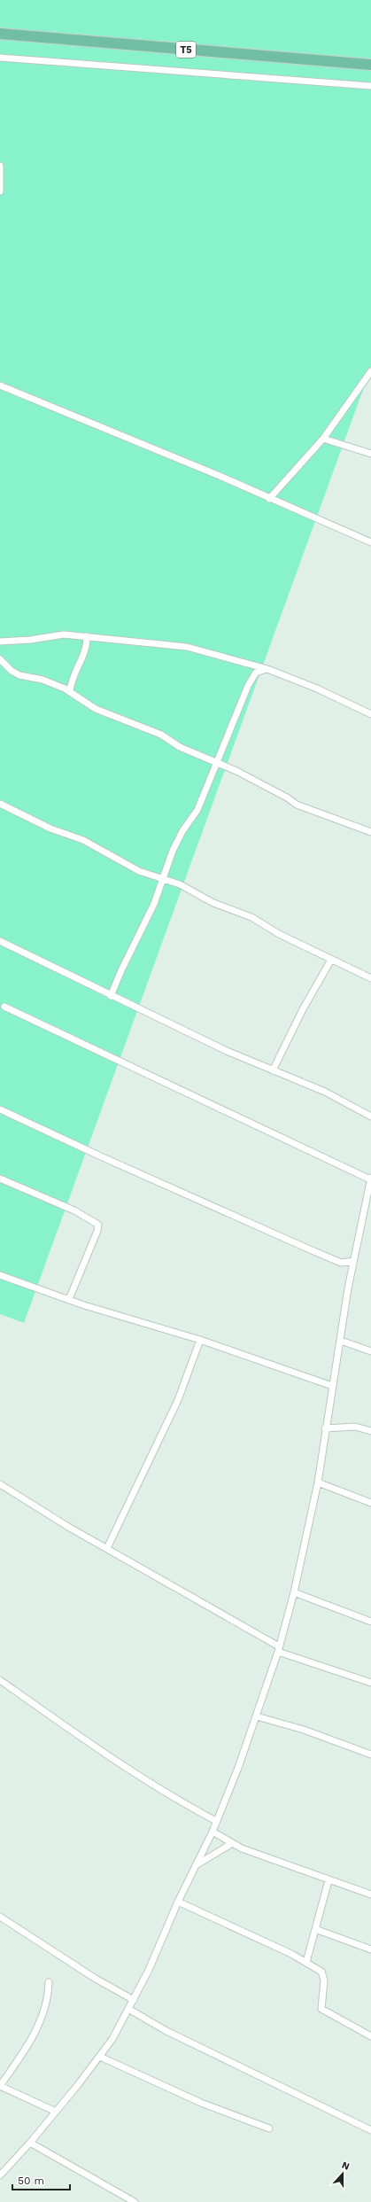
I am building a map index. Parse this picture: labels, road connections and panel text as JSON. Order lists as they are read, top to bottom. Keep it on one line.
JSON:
{"streets":{"highway":["T5"]},"scale_bar":"50 m","north":"top"}
